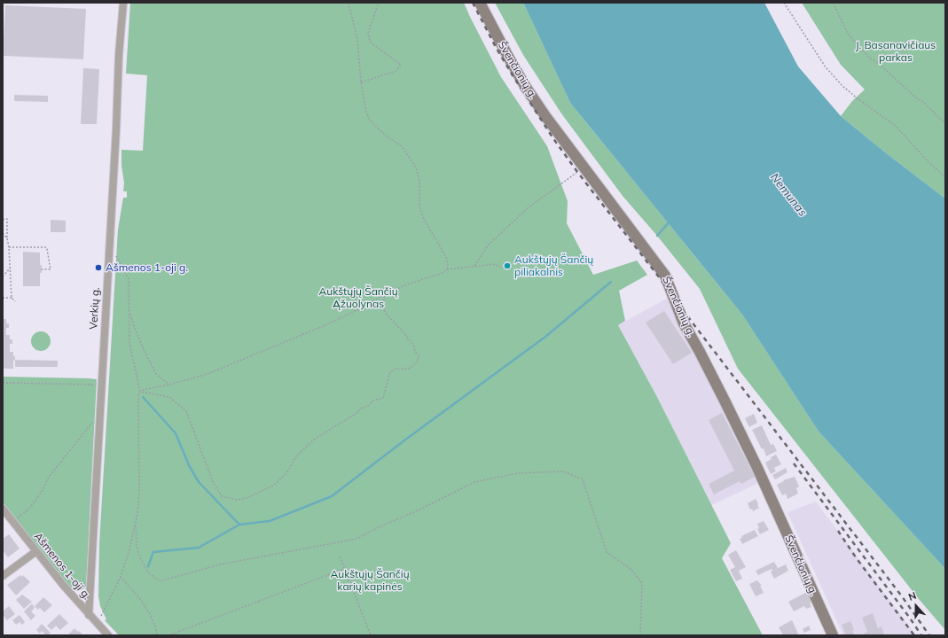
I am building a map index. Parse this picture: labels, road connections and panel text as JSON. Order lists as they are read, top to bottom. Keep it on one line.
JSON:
{"streets":{"street":["Švenčionių g.","Verkių g.","Ašmenos 1-oji g."]},"crossings":[["Verkių g.","Ašmenos 1-oji g."]],"water":["Nemunas"],"parks":["J. Basanavičiaus parkas","Aukštųjų Šančių Ąžuolynas","Aukštųjų Šančių karių kapinės"],"places":["Aukštųjų Šančių piliakalnis","Ašmenos 1-oji g."],"north":"top"}
